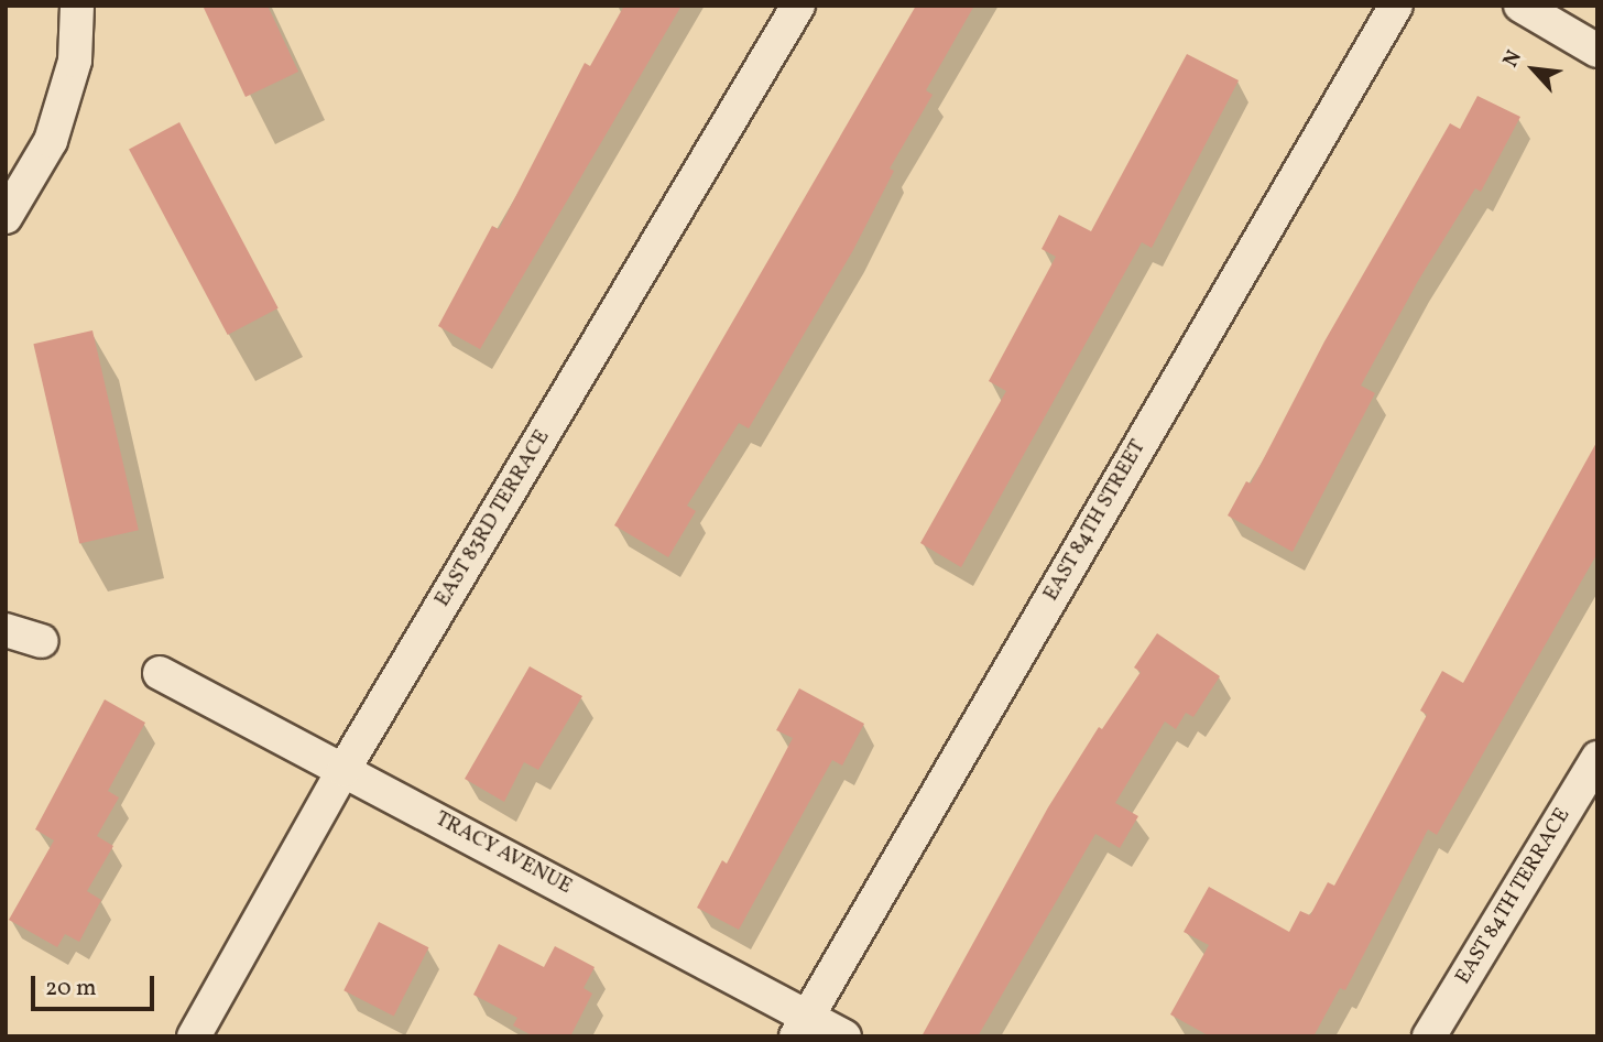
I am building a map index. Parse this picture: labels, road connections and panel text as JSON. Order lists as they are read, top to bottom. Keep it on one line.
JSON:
{"streets":{"street":["EAST 83RD TERRACE","EAST 84TH STREET","TRACY AVENUE","EAST 84TH TERRACE"]},"crossings":[["EAST 83RD TERRACE","TRACY AVENUE"],["EAST 84TH STREET","TRACY AVENUE"]],"scale_bar":"20 m","north":"top left"}
